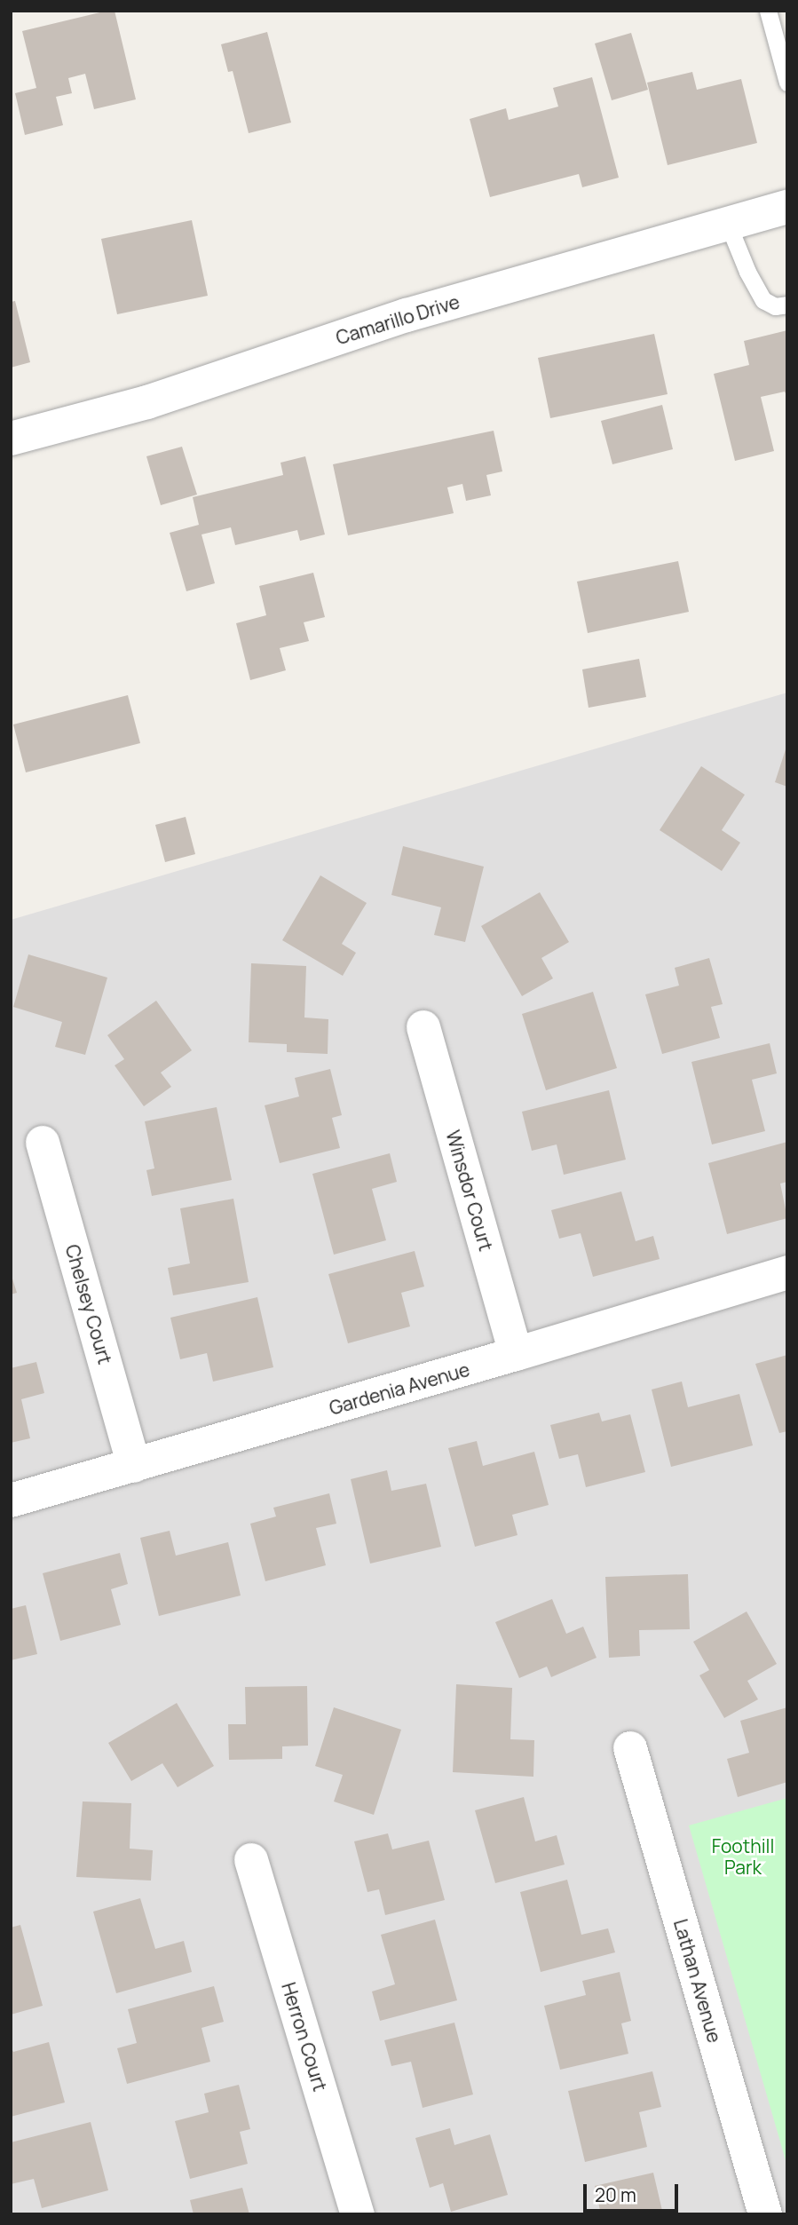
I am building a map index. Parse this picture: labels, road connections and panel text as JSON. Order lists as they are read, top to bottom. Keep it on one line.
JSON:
{"streets":{"street":["Camarillo Drive","Winsdor Court","Chelsey Court","Gardenia Avenue","Lathan Avenue","Herron Court"]},"crossings":[["Winsdor Court","Gardenia Avenue"],["Chelsey Court","Gardenia Avenue"]],"parks":["Foothill Park"],"scale_bar":"20 m"}
